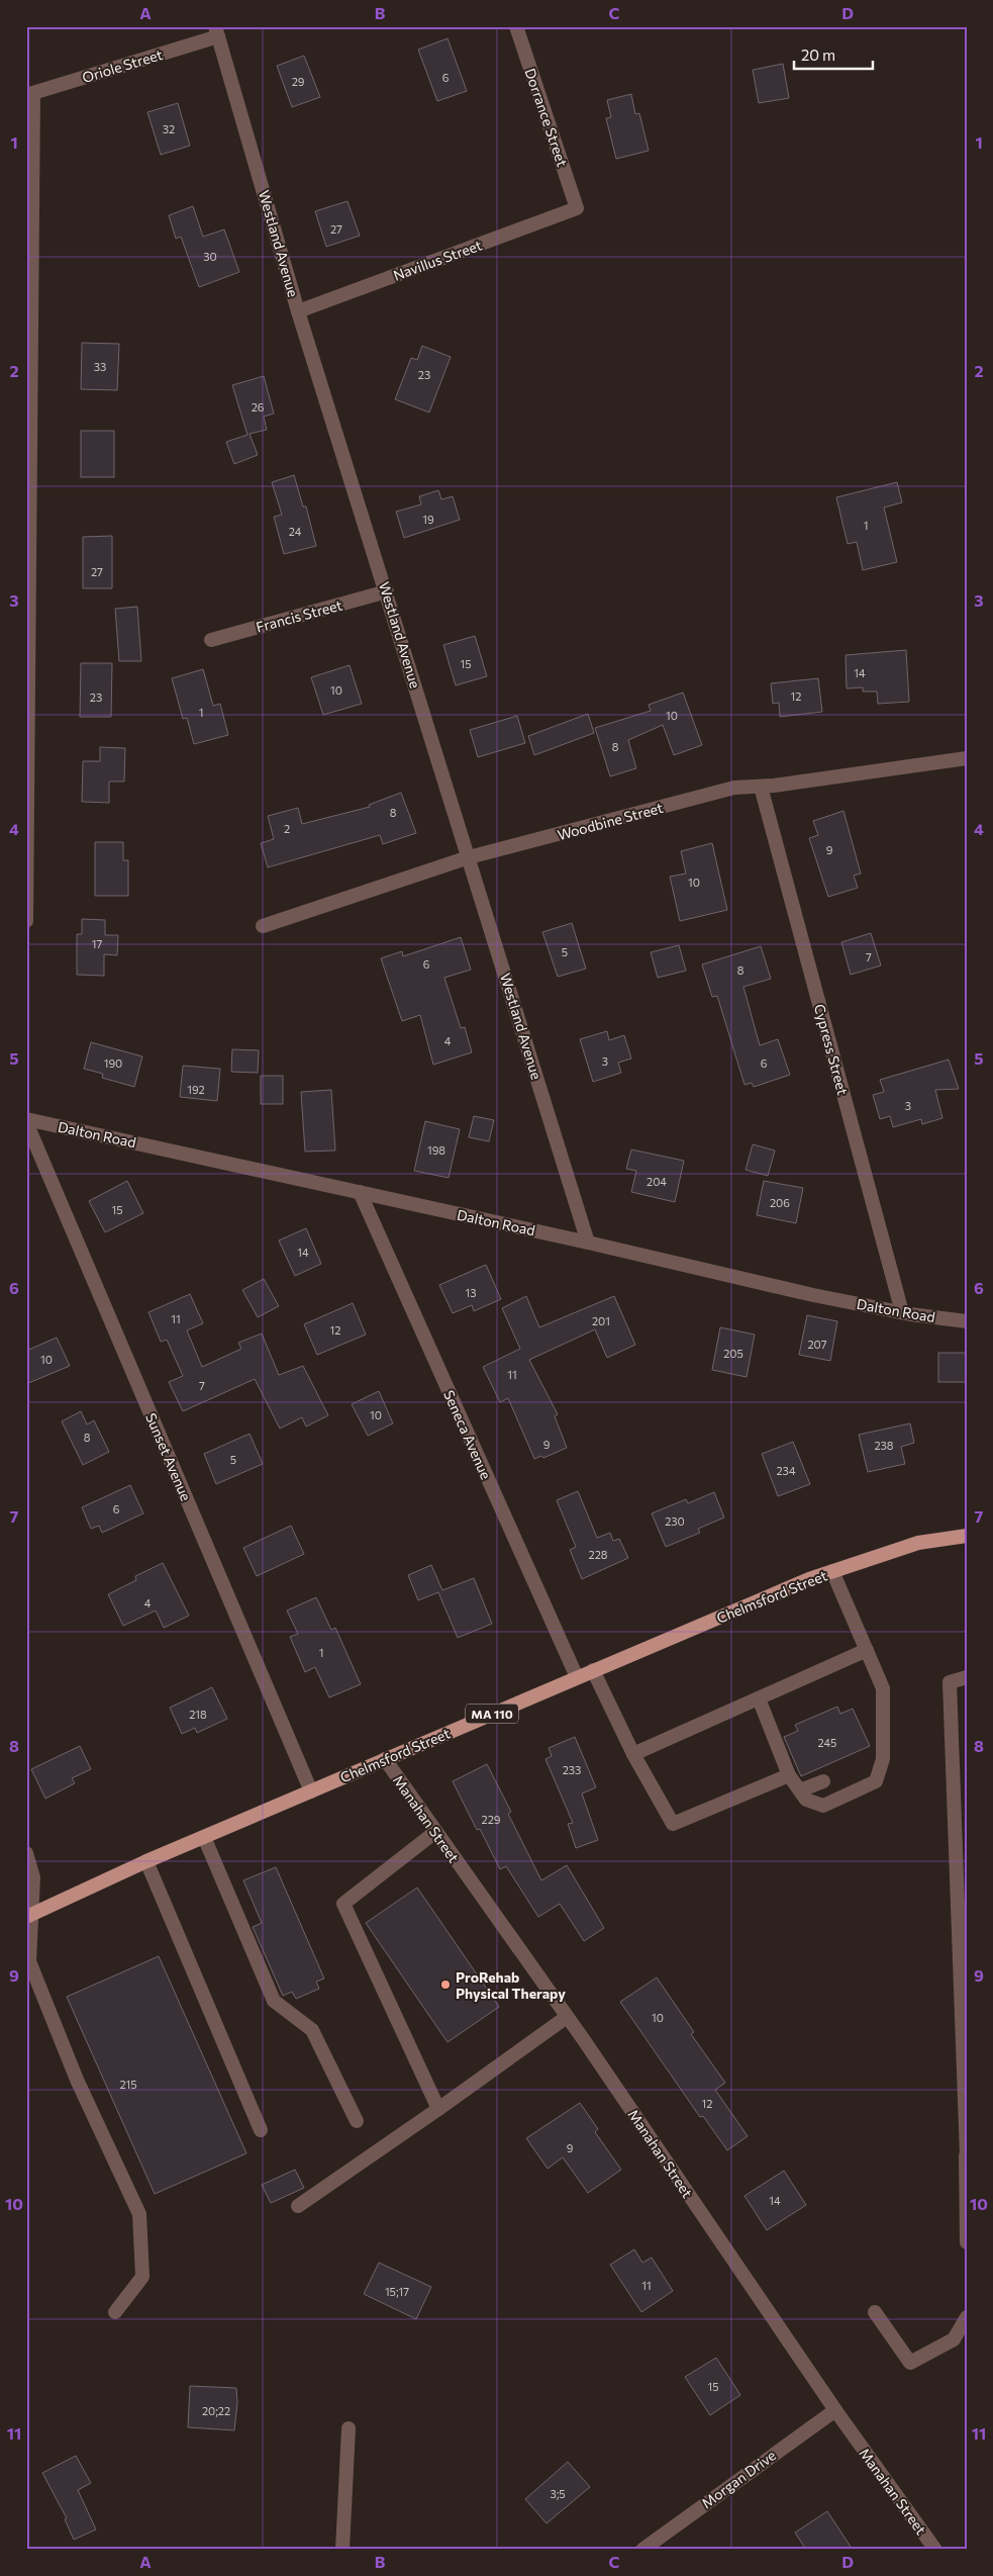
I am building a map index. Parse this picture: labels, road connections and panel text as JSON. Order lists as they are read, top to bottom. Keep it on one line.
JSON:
{"streets":{"main road":["Chelmsford Street","MA 110"],"street":["Oriole Street","Dorrance Street","Westland Avenue","Navillus Street","Francis Street","Woodbine Street","Cypress Street","Dalton Road","Seneca Avenue","Sunset Avenue","Manahan Street","Morgan Drive"]},"crossings":[["Oriole Street","Westland Avenue"],["Dorrance Street","Navillus Street"],["Westland Avenue","Navillus Street"],["Westland Avenue","Francis Street"],["Westland Avenue","Woodbine Street"],["Westland Avenue","Dalton Road"],["Woodbine Street","Cypress Street"],["Cypress Street","Dalton Road"],["Dalton Road","Seneca Avenue"],["Dalton Road","Sunset Avenue"],["Seneca Avenue","Chelmsford Street"],["Sunset Avenue","Chelmsford Street"],["Chelmsford Street","Manahan Street"],["Manahan Street","Morgan Drive"]],"places":["ProRehab Physical Therapy"],"house_numbers":["6","29","32","27","30","33","23","26","19","1","24","27","15","14","10","12","23","1","10","8","8","2","9","10","17","5","7","6","8","4","3","190","6","192","3","198","204","206","15","14","13","11","201","12","207","205","10","11","7","10","8","9","238","5","234","6","230","228","4","1","218","245","233","229","10","215","12","9","14","11","15;17","15","20;22","3;5"],"scale_bar":"20 m","grid":{"columns":["A","B","C","D"],"rows":["1","2","3","4","5","6","7","8","9","10","11"]}}
